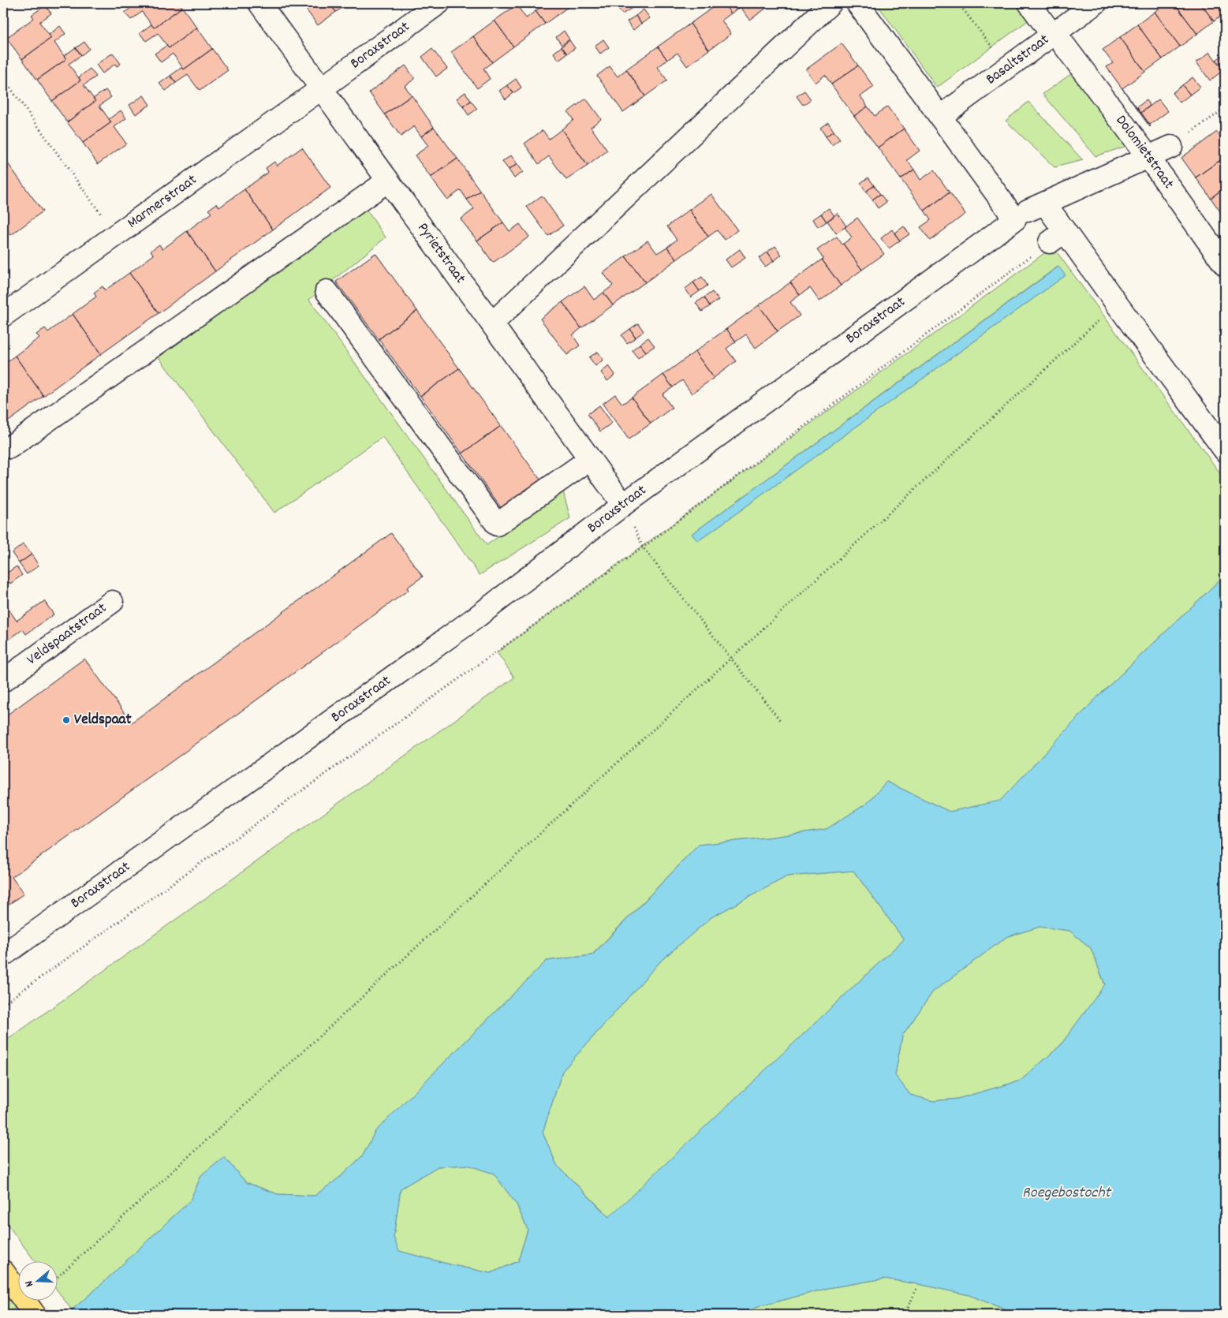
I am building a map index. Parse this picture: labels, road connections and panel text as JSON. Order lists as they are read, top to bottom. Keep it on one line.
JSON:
{"streets":{"street":["Boraxstraat","Basaltstraat","Dolomietstraat","Marmerstraat","Pyrietstraat","Veldspaatstraat"]},"crossings":[["Boraxstraat","Basaltstraat"],["Boraxstraat","Marmerstraat"],["Boraxstraat","Pyrietstraat"],["Basaltstraat","Dolomietstraat"],["Marmerstraat","Pyrietstraat"]],"water":["Roegebostocht"],"places":["Veldspaat"],"north":"left"}
